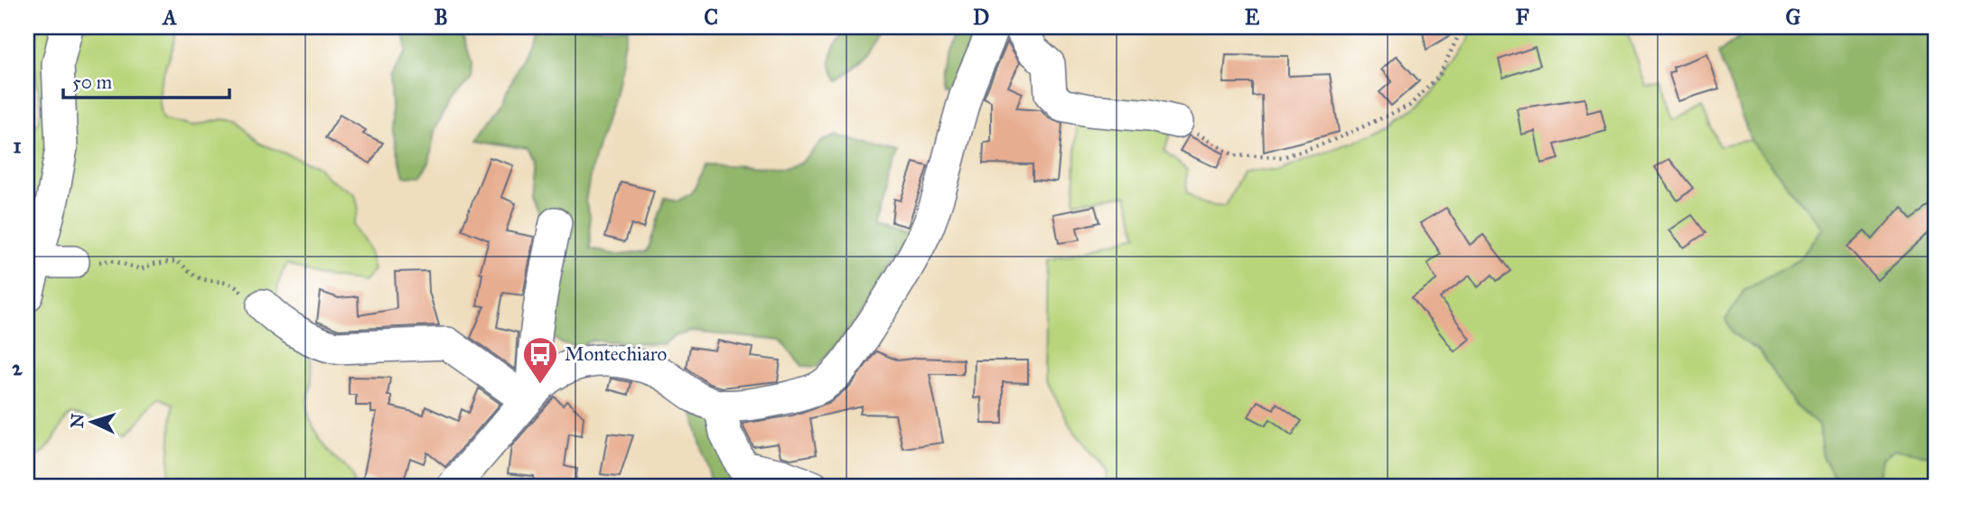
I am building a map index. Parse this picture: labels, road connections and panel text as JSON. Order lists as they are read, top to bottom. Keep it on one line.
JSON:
{"places":{"bus stop":["Montechiaro"]},"scale_bar":"50 m","north":"left","grid":{"columns":["A","B","C","D","E","F","G"],"rows":["1","2"]}}
